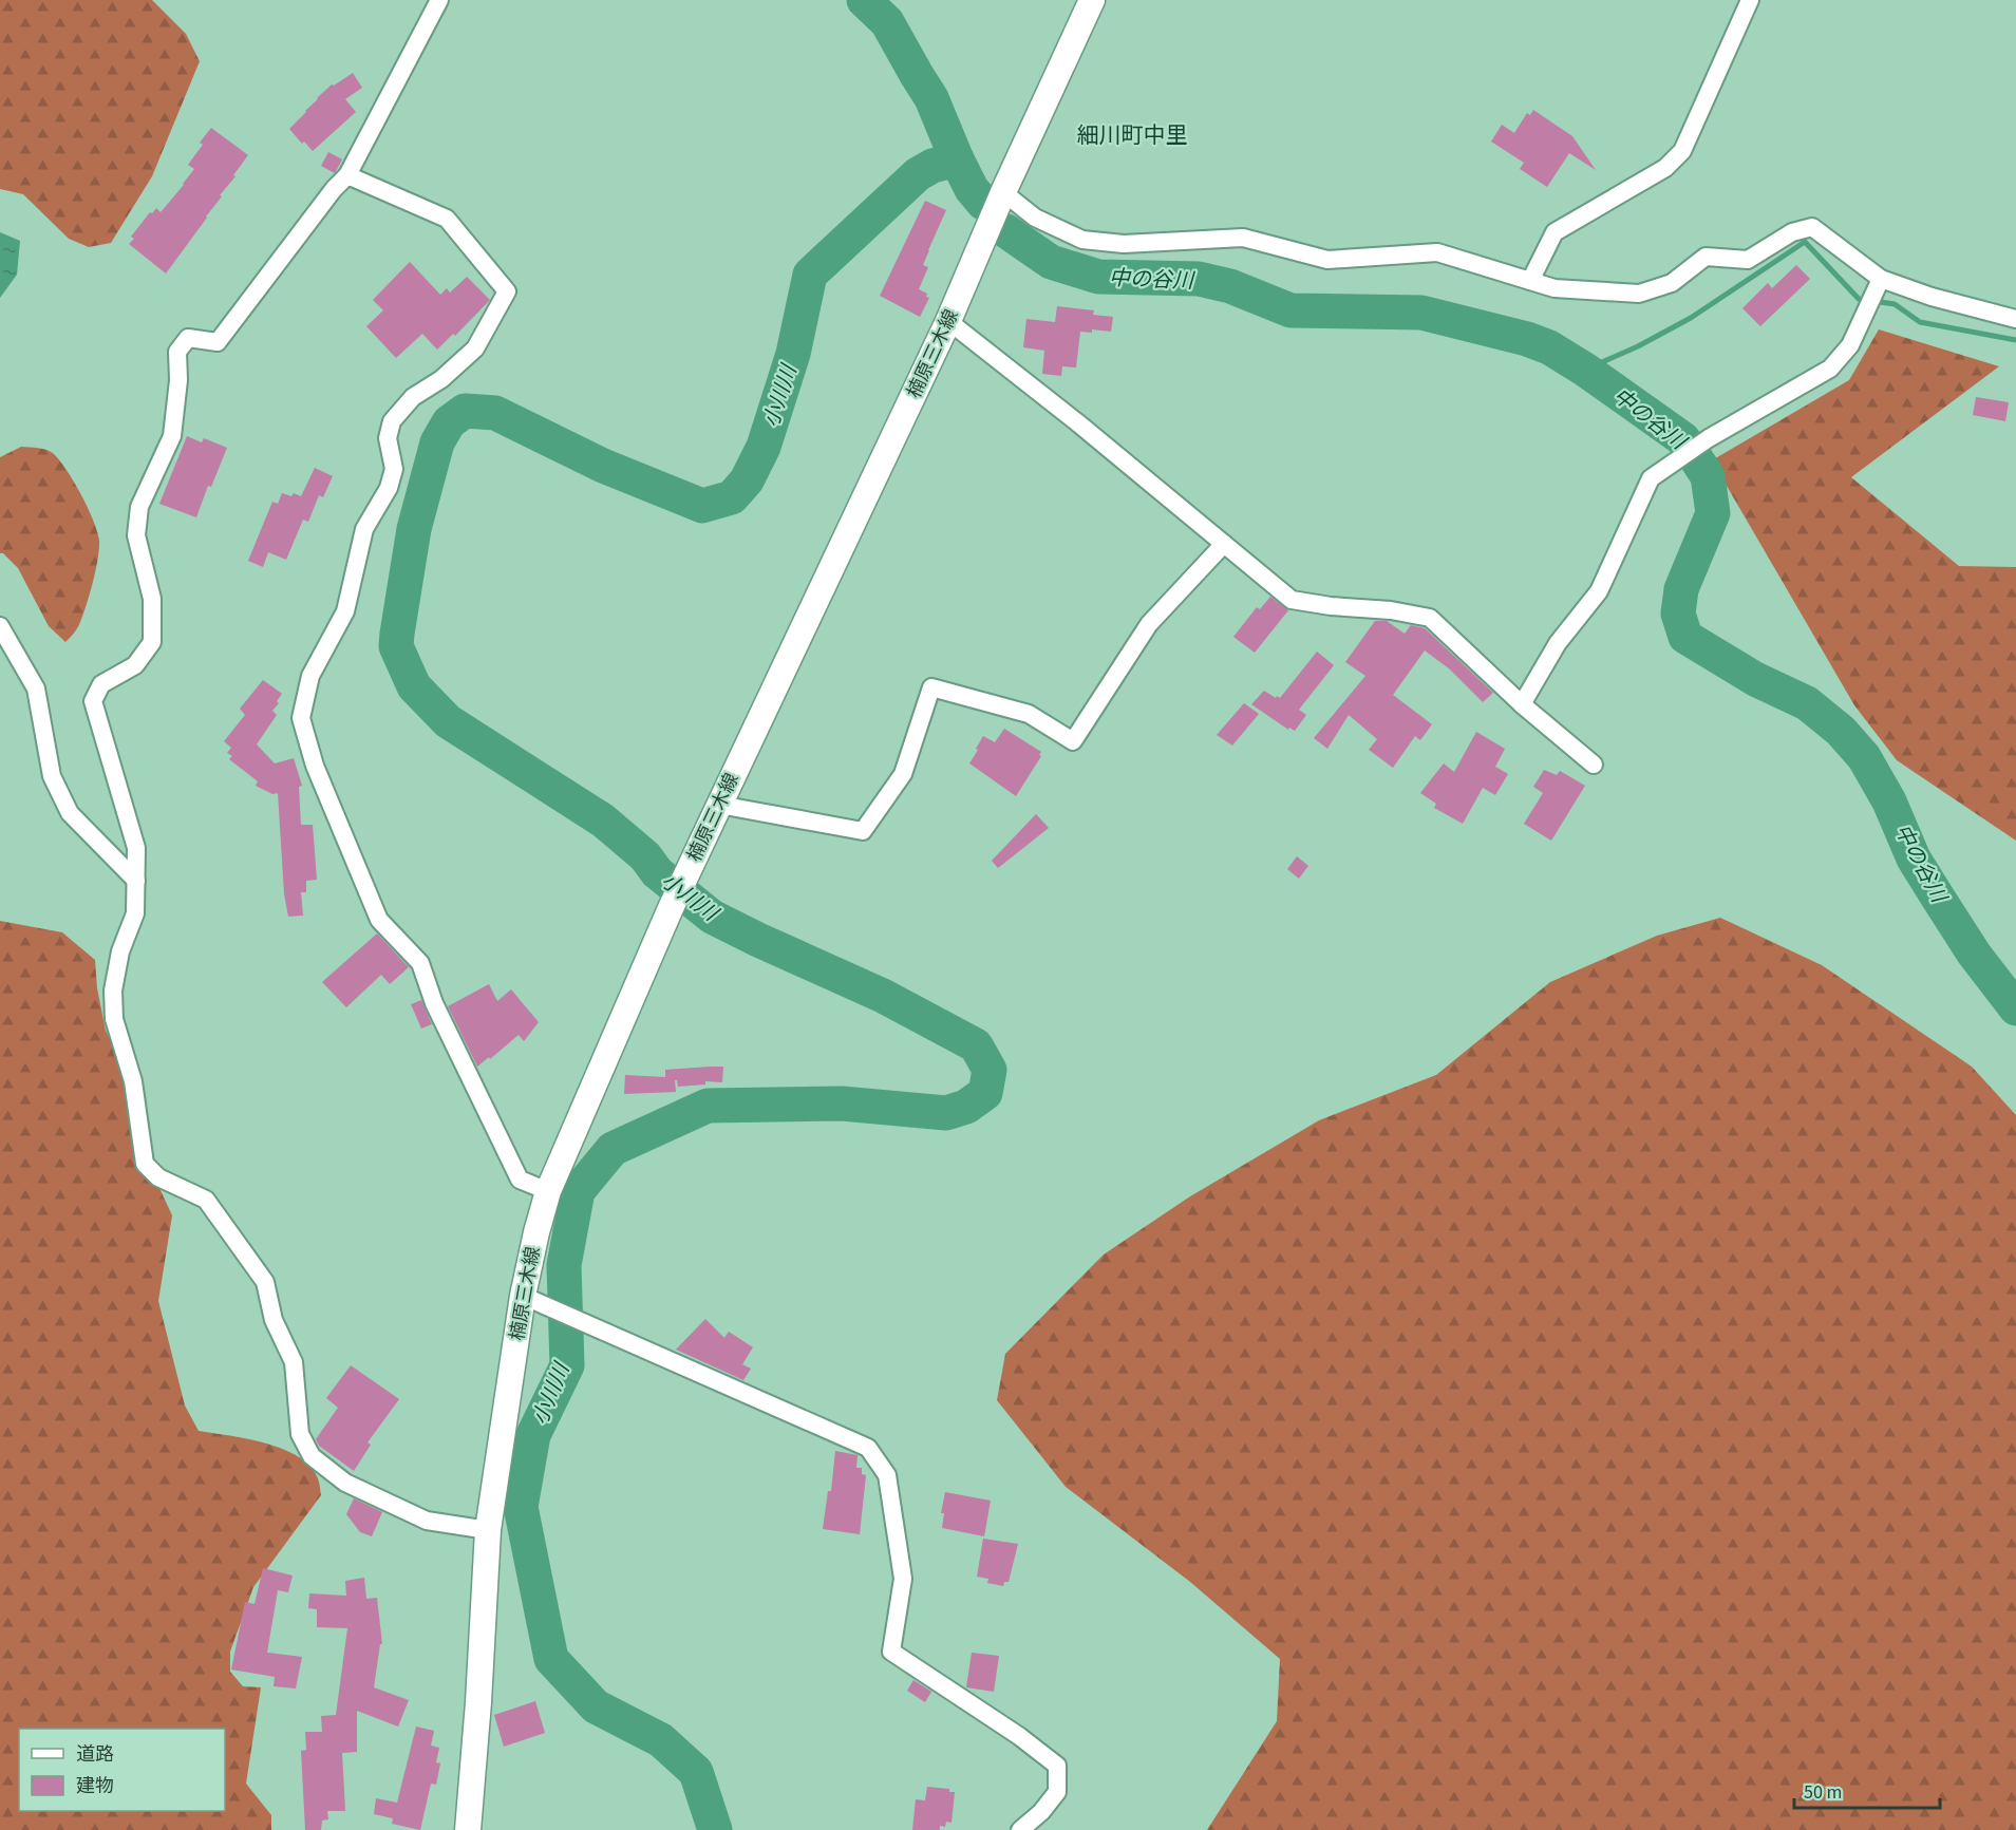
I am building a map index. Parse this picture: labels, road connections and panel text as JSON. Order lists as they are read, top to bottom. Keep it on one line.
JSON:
{"streets":{"main road":["楠原三木線"]},"districts":["細川町中里"],"water":["中の谷川","小川川"],"legend":["道路","建物"],"scale_bar":"50 m"}
